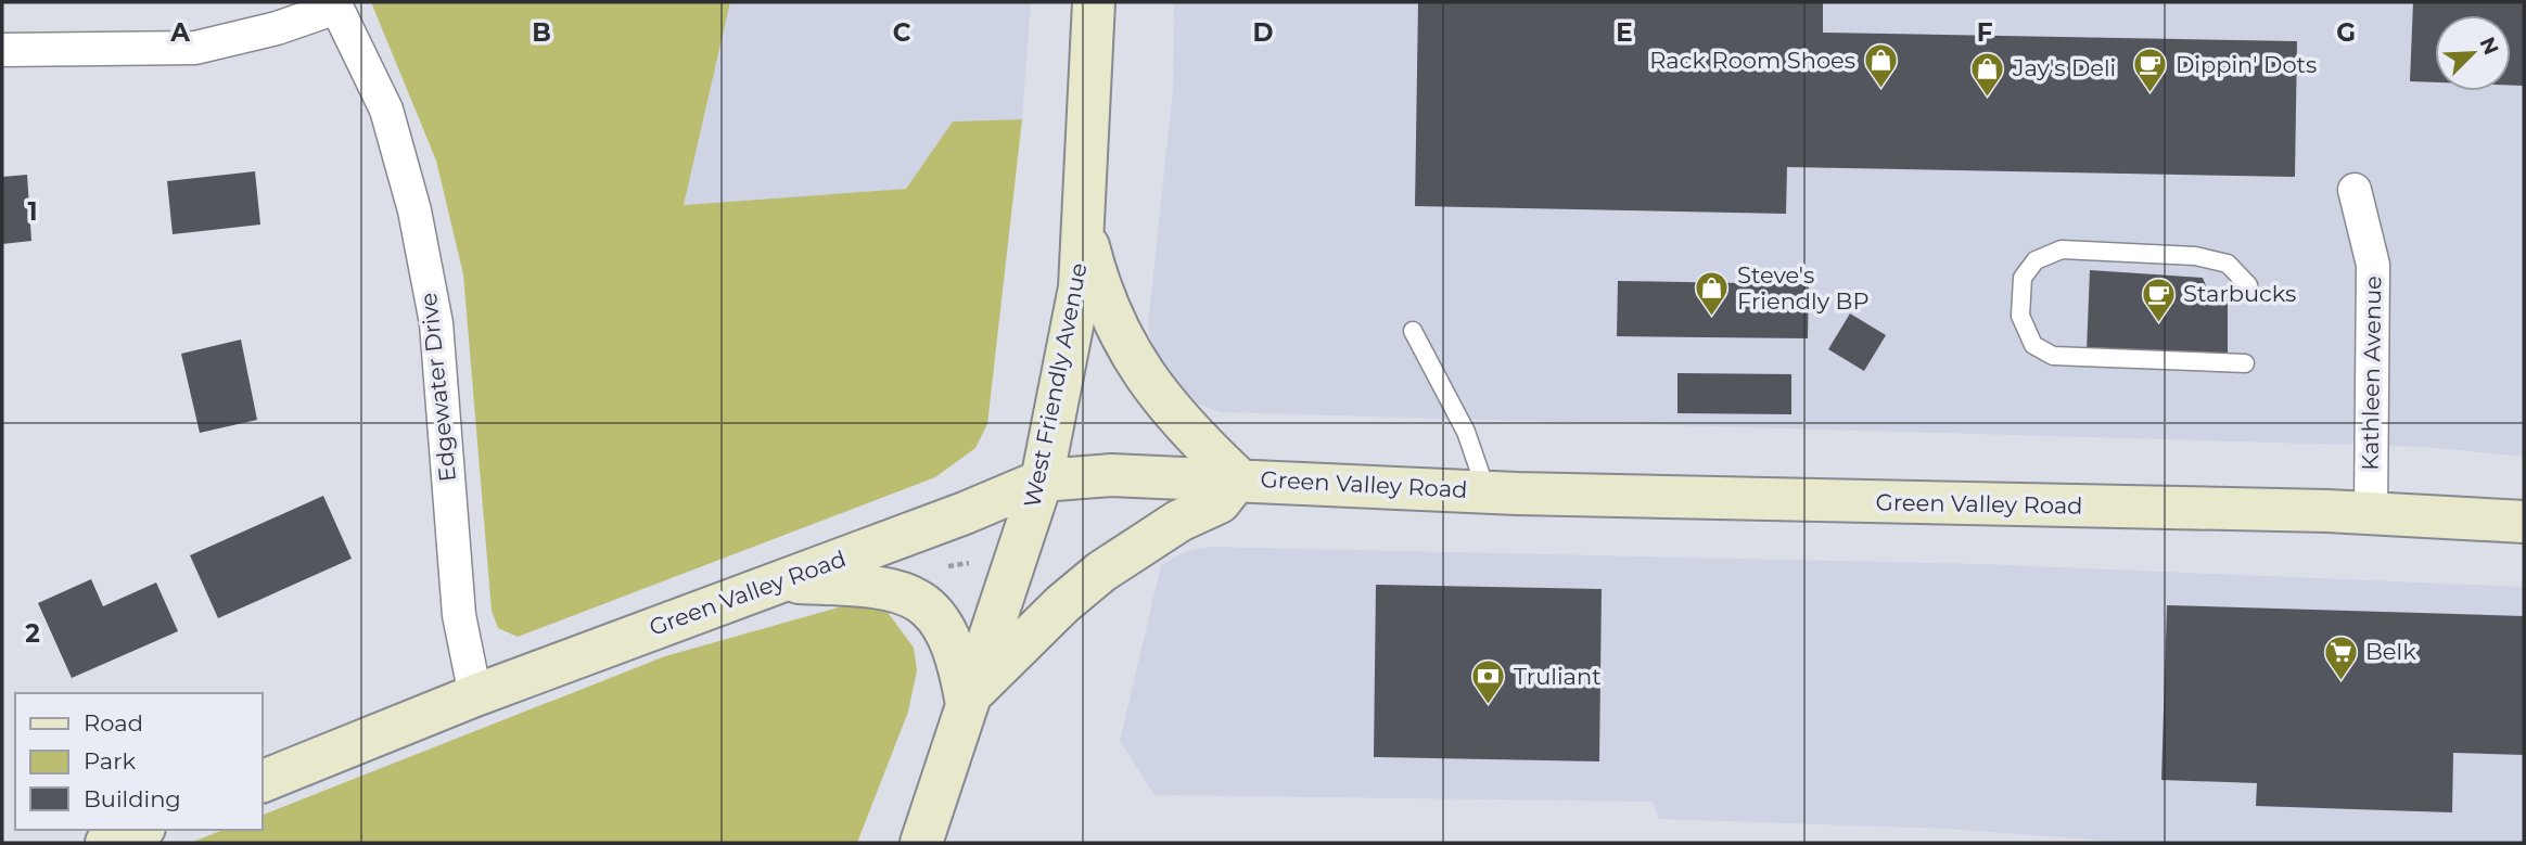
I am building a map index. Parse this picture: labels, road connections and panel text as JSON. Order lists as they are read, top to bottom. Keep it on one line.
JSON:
{"streets":{"main road":["West Friendly Avenue","Green Valley Road"],"street":["Kathleen Avenue","Edgewater Drive"]},"crossings":[["Kathleen Avenue","Green Valley Road"],["West Friendly Avenue","Green Valley Road"],["Edgewater Drive","Green Valley Road"]],"places":{"shop":["Rack Room Shoes","Jay's Deli","Steve's Friendly BP"],"cafe":["Dippin' Dots","Starbucks"],"supermarket":["Belk"],"bank":["Truliant"]},"legend":["Road","Park","Building"],"north":"top right","grid":{"columns":["A","B","C","D","E","F","G"],"rows":["1","2"]}}
